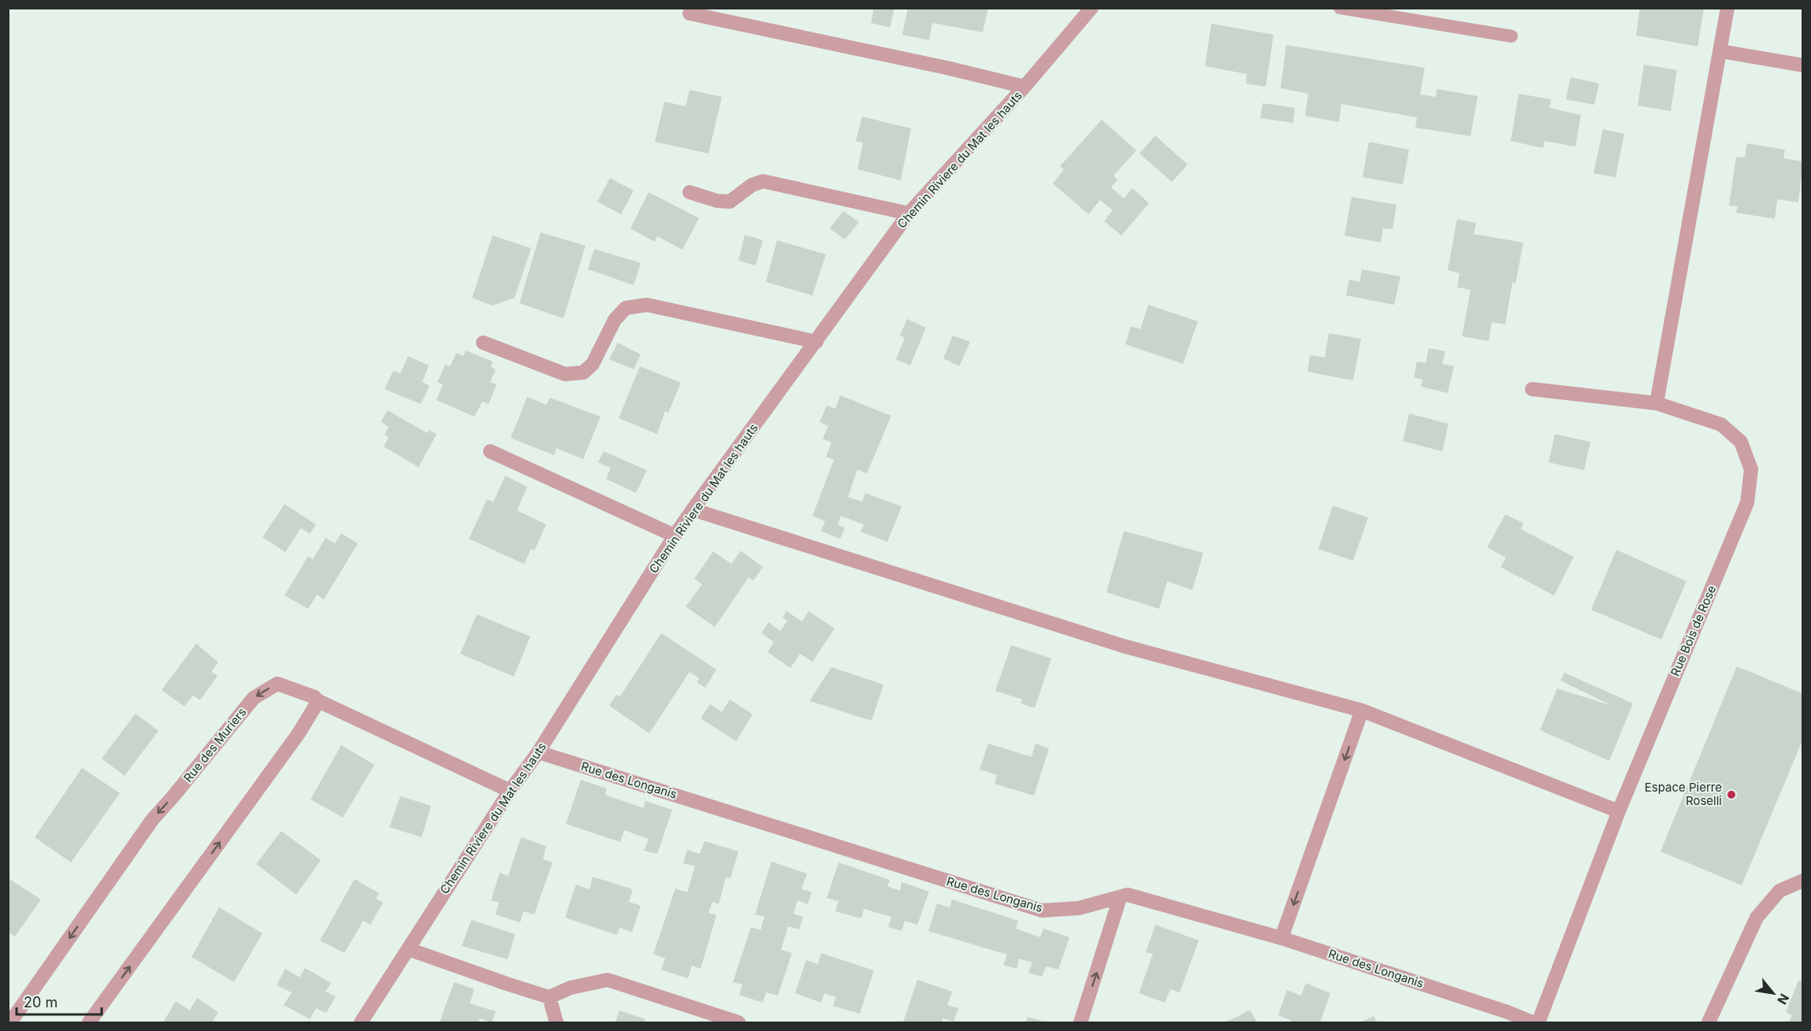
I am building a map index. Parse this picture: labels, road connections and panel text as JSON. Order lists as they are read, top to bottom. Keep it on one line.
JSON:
{"streets":{"street":["Chemin Riviere du Mat les hauts","Rue Bois de Rose","Rue des Muriers","Rue des Longanis"]},"crossings":[["Chemin Riviere du Mat les hauts","Rue des Muriers"],["Chemin Riviere du Mat les hauts","Rue des Longanis"]],"places":["Espace Pierre Roselli"],"scale_bar":"20 m","north":"bottom right"}
